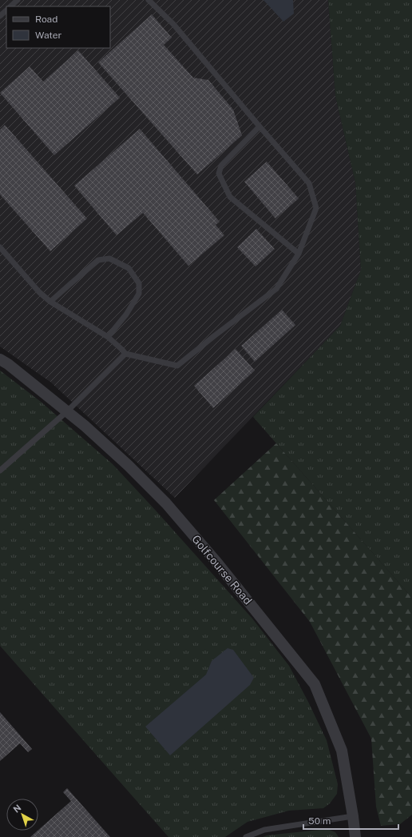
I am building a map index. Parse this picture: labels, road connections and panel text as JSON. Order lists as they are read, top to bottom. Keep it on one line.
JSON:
{"streets":{"street":["Golfcourse Road"]},"legend":["Road","Water"],"scale_bar":"50 m","north":"top left"}
